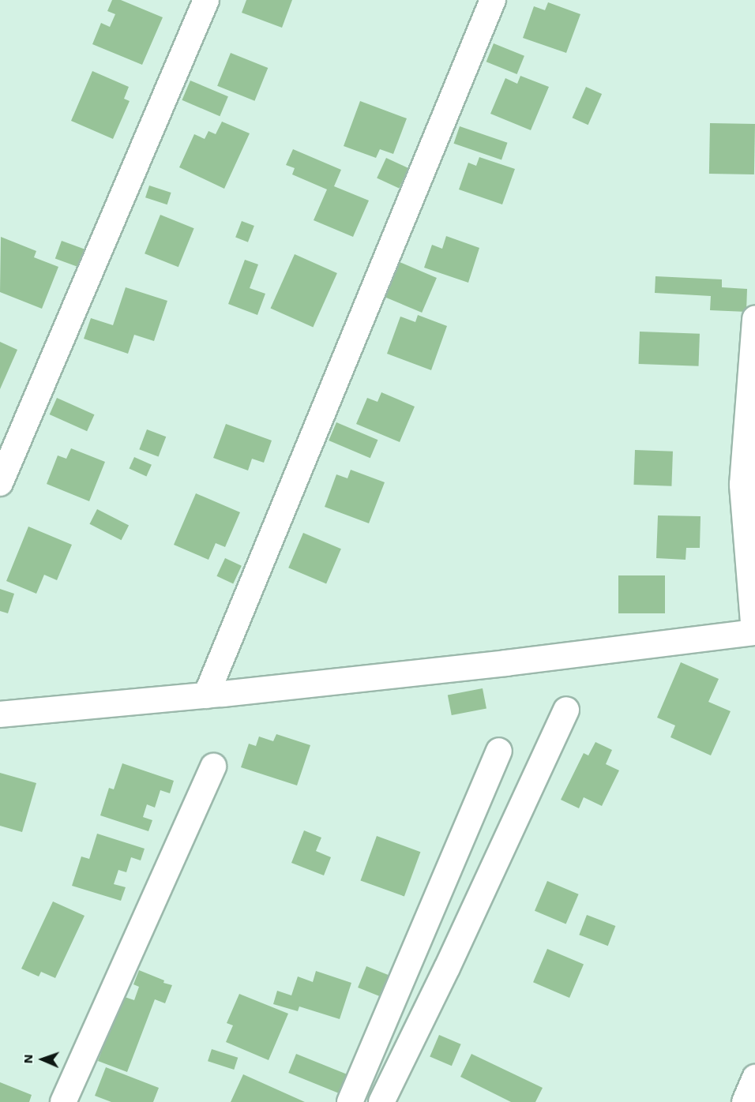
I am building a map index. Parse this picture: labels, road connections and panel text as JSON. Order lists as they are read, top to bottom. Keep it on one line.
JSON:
{"north":"left"}
